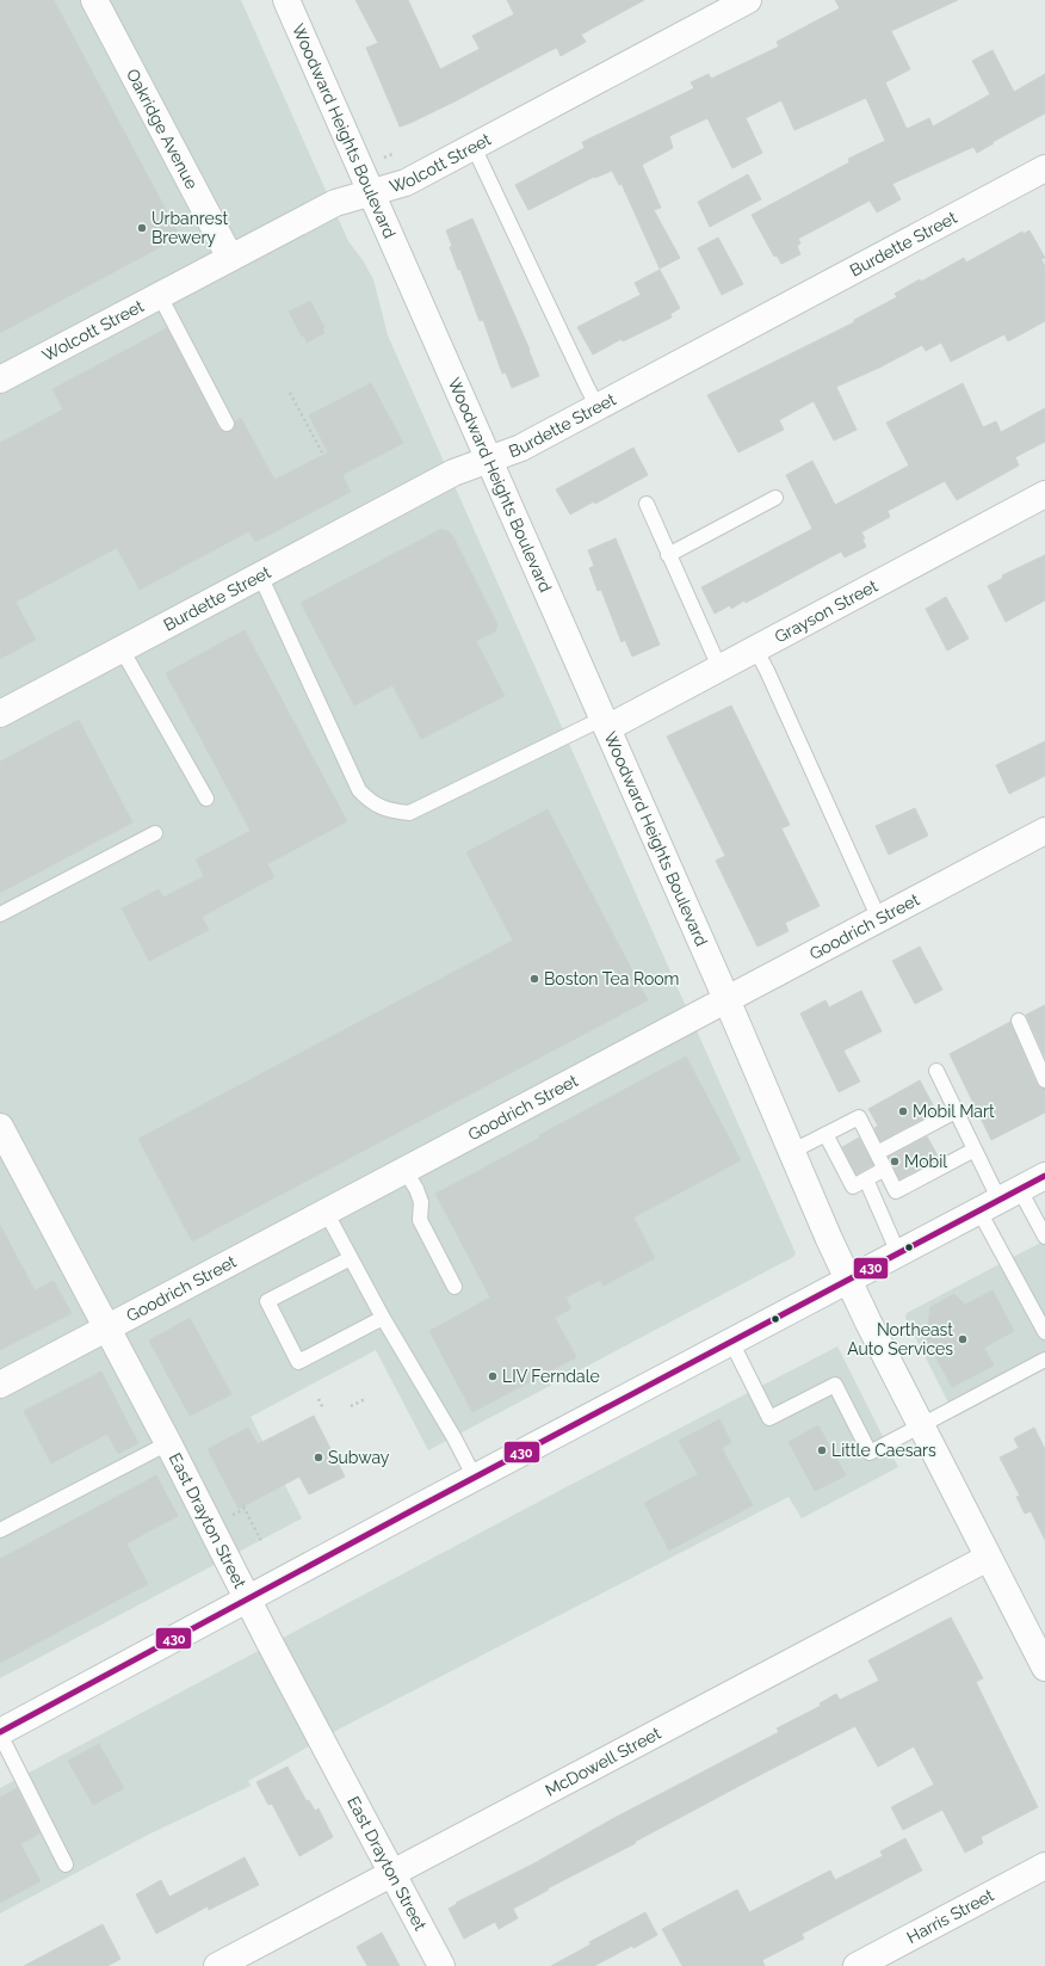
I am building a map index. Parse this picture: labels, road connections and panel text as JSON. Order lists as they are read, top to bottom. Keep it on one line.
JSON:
{"streets":{"street":["Oakridge Avenue","Woodward Heights Boulevard","Wolcott Street","Burdette Street","Grayson Street","Goodrich Street","East Drayton Street","McDowell Street","Harris Street"]},"crossings":[["Oakridge Avenue","Wolcott Street"],["Woodward Heights Boulevard","Wolcott Street"],["Woodward Heights Boulevard","Burdette Street"],["Woodward Heights Boulevard","Grayson Street"],["Woodward Heights Boulevard","Goodrich Street"],["Woodward Heights Boulevard","McDowell Street"],["Goodrich Street","East Drayton Street"],["East Drayton Street","McDowell Street"]],"places":["Urbanrest Brewery","Boston Tea Room","Mobil Mart","Mobil","Northeast Auto Services","LIV Ferndale","Little Caesars","Subway"],"lines":["transit line 430"]}
